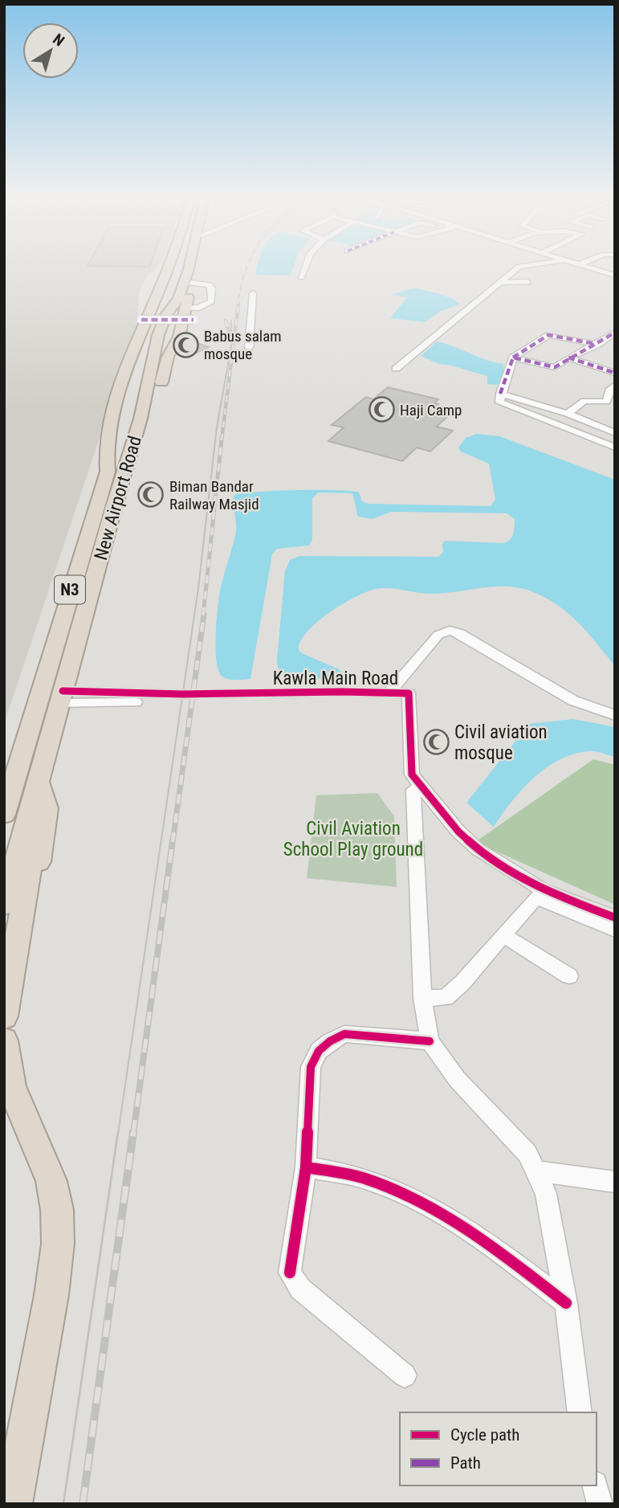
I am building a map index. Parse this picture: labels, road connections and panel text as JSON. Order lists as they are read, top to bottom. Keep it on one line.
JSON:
{"streets":{"highway":["New Airport Road","N3"],"street":["Kawla Main Road"]},"crossings":[["New Airport Road","N3"],["New Airport Road","Kawla Main Road"]],"parks":["Civil Aviation School Play ground"],"places":{"mosque":["Babus salam mosque","Haji Camp","Biman Bandar Railway Masjid","Civil aviation mosque"]},"legend":["Cycle path","Path"],"north":"top right"}
